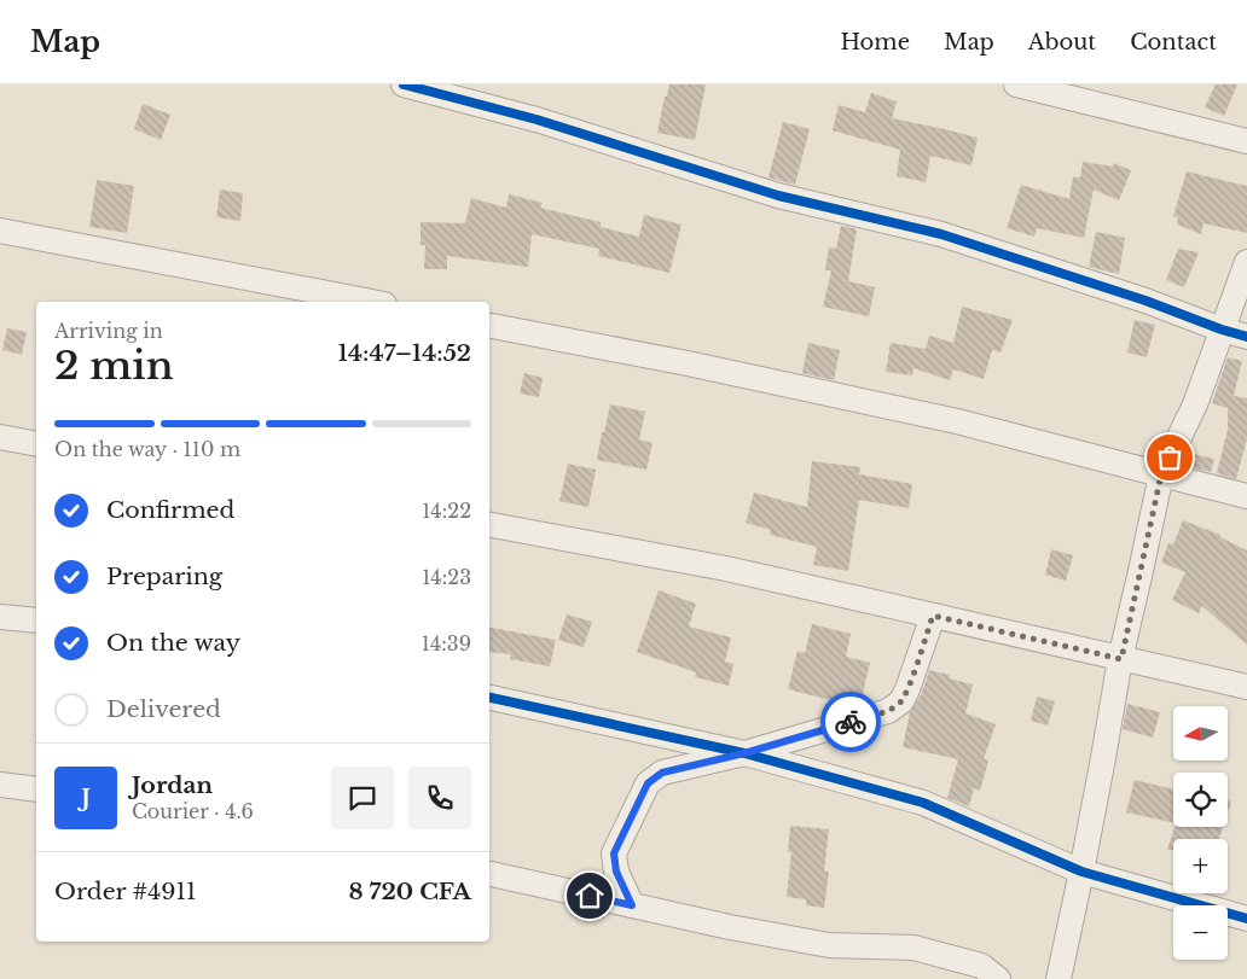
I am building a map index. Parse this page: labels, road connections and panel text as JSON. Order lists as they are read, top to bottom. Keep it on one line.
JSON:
{"north":"left","page":{"header":"Map","nav":["Home","Map","About","Contact"],"heading":["2 min","Arriving in","14:47–14:52"],"panel":["Jordan","Courier · 4.6","Order #4911","8 720 CFA"],"bar":"On the way · 110 m","list":[["Confirmed","14:22"],["Preparing","14:23"],["On the way","14:39"],"Delivered"],"map_buttons":["+","−"],"round":"J"}}
